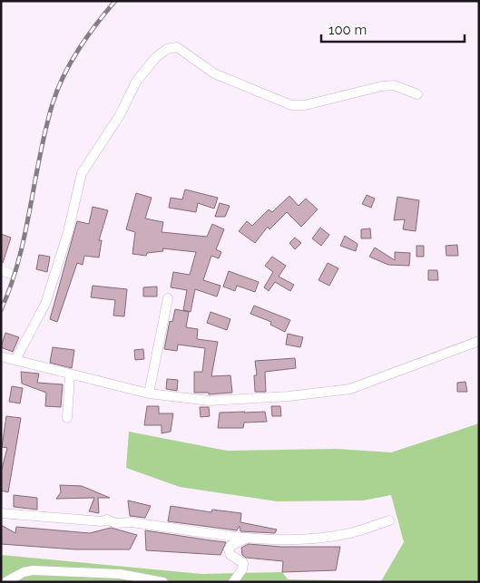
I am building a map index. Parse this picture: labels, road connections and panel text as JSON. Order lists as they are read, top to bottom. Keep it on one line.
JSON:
{"scale_bar":"100 m"}
